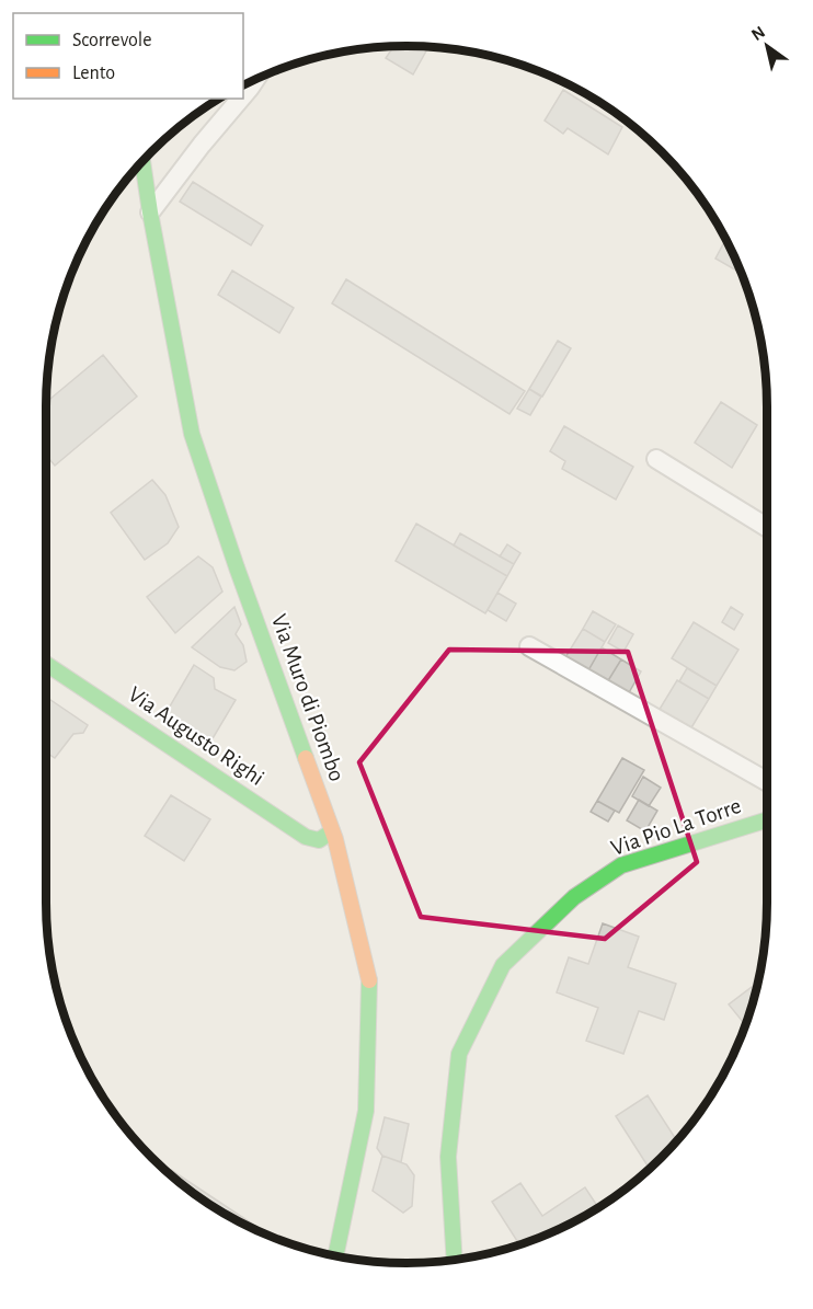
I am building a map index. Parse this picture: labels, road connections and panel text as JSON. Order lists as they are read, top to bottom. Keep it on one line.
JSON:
{"streets":{"street":["Via Muro di Piombo","Via Augusto Righi","Via Pio La Torre"]},"crossings":[["Via Muro di Piombo","Via Augusto Righi"]],"legend":["Scorrevole","Lento"],"north":"top left"}
